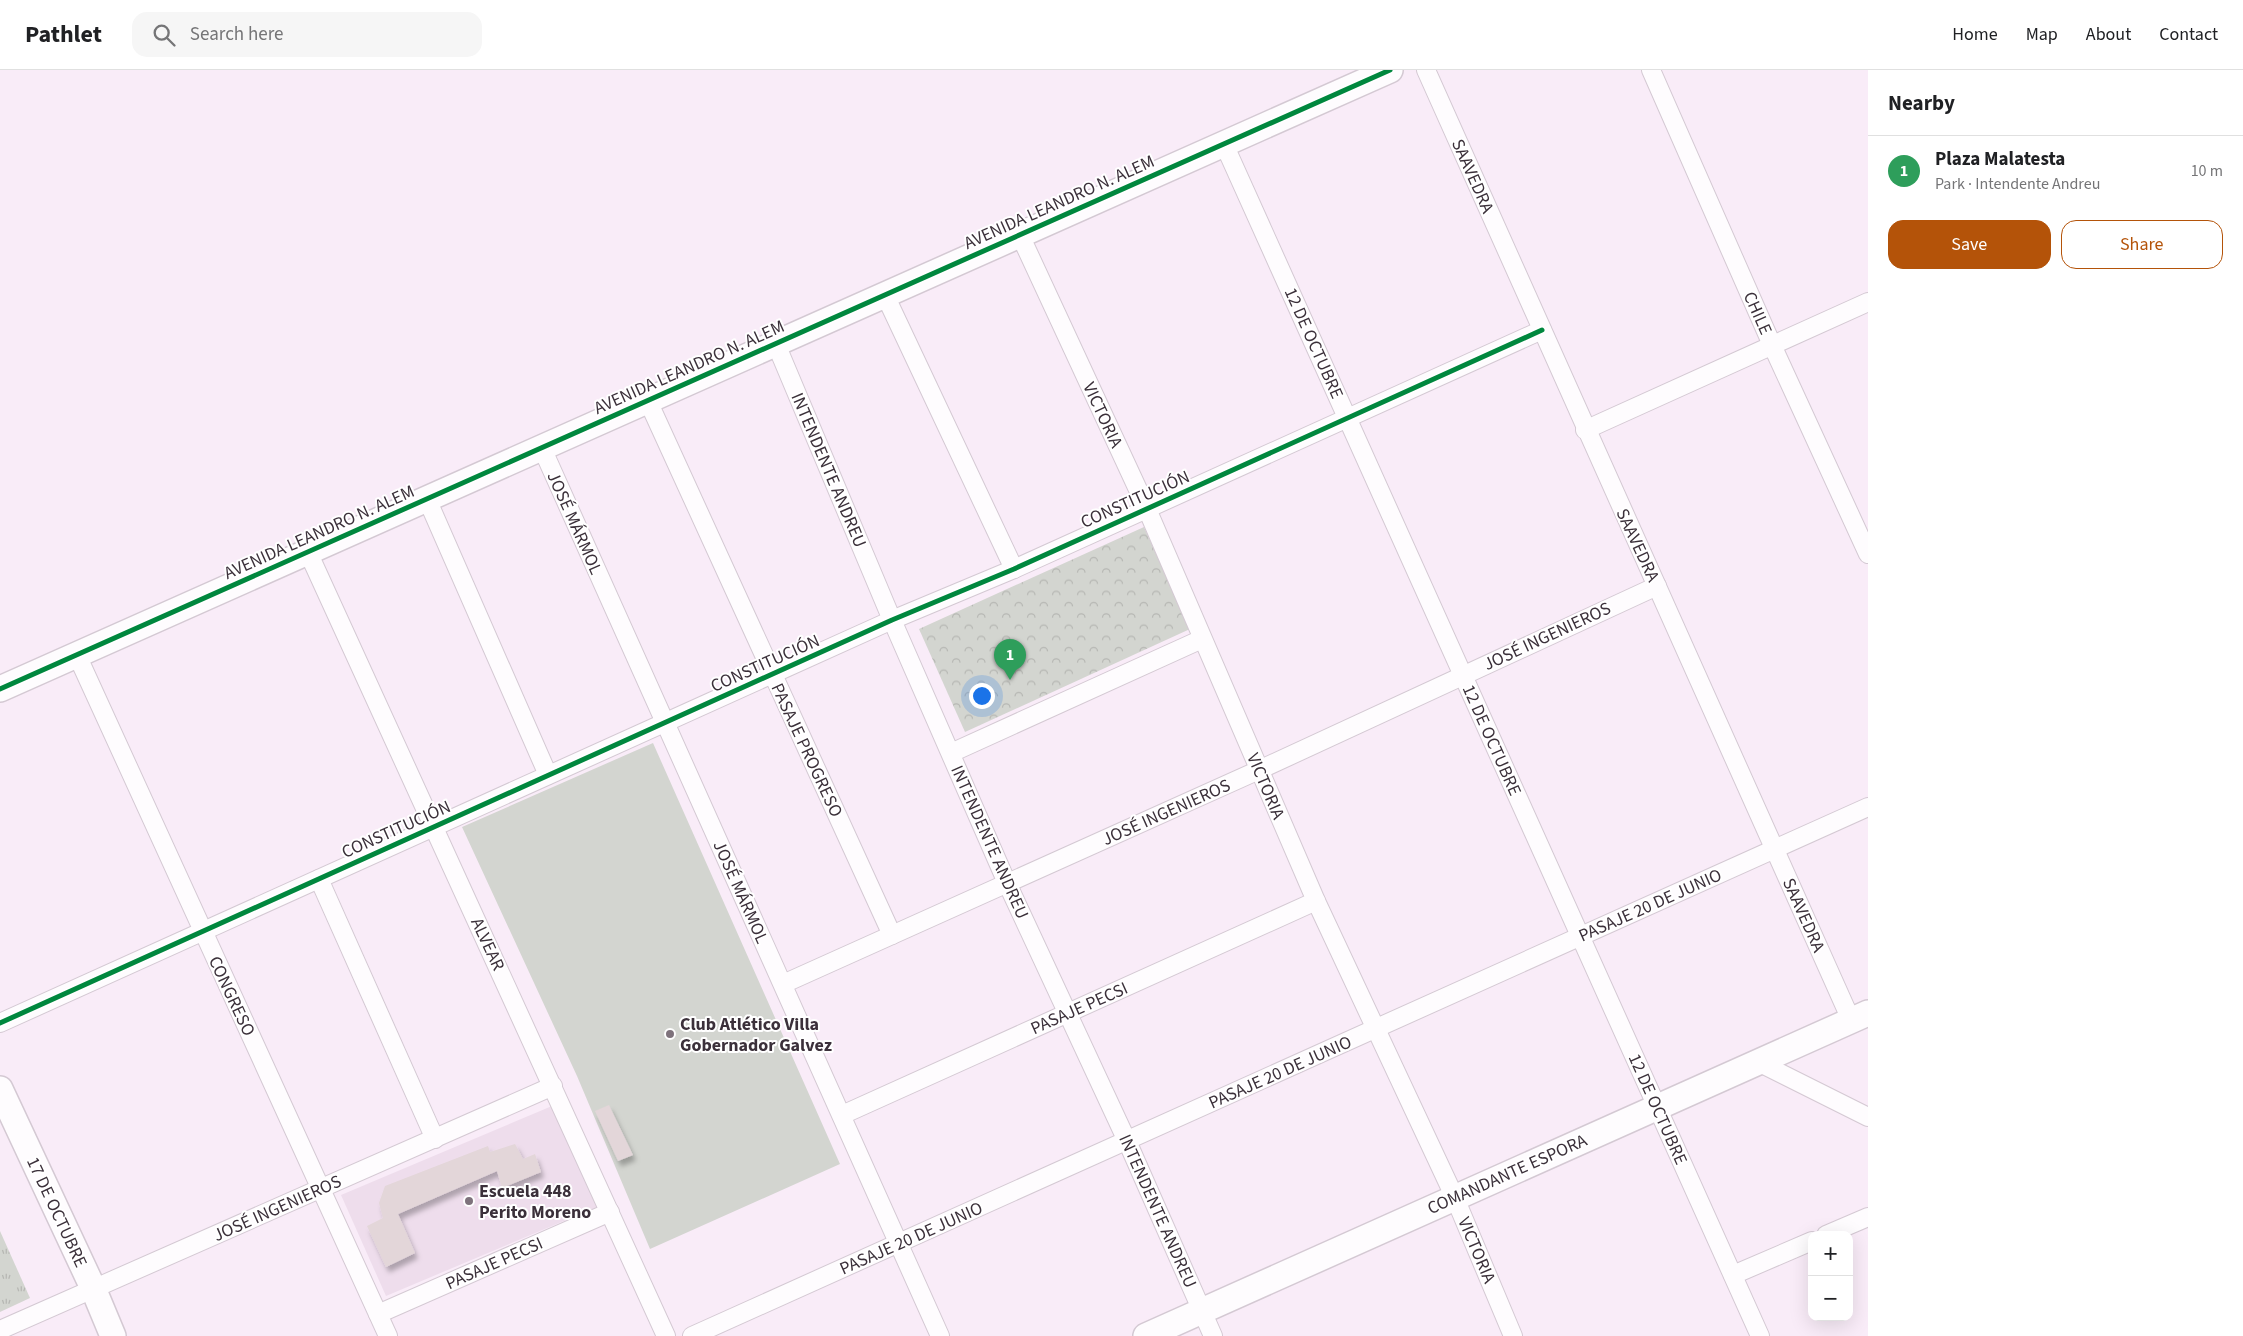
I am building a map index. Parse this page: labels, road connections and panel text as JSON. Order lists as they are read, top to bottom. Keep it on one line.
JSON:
{"streets":{"street":["SAAVEDRA","AVENIDA LEANDRO N. ALEM","CHILE","12 DE OCTUBRE","VICTORIA","INTENDENTE ANDREU","CONSTITUCIÓN","JOSÉ MÁRMOL","JOSÉ INGENIEROS","PASAJE PROGRESO","PASAJE 20 DE JUNIO","ALVEAR","CONGRESO","PASAJE PECSI","COMANDANTE ESPORA","17 DE OCTUBRE"]},"crossings":[["SAAVEDRA","CONSTITUCIÓN"],["SAAVEDRA","JOSÉ INGENIEROS"],["SAAVEDRA","PASAJE 20 DE JUNIO"],["SAAVEDRA","COMANDANTE ESPORA"],["AVENIDA LEANDRO N. ALEM","12 DE OCTUBRE"],["AVENIDA LEANDRO N. ALEM","VICTORIA"],["AVENIDA LEANDRO N. ALEM","INTENDENTE ANDREU"],["AVENIDA LEANDRO N. ALEM","JOSÉ MÁRMOL"],["AVENIDA LEANDRO N. ALEM","PASAJE PROGRESO"],["AVENIDA LEANDRO N. ALEM","ALVEAR"],["AVENIDA LEANDRO N. ALEM","CONGRESO"],["12 DE OCTUBRE","CONSTITUCIÓN"],["12 DE OCTUBRE","JOSÉ INGENIEROS"],["12 DE OCTUBRE","PASAJE 20 DE JUNIO"],["12 DE OCTUBRE","COMANDANTE ESPORA"],["VICTORIA","CONSTITUCIÓN"],["VICTORIA","JOSÉ INGENIEROS"],["VICTORIA","PASAJE 20 DE JUNIO"],["VICTORIA","PASAJE PECSI"],["VICTORIA","COMANDANTE ESPORA"],["INTENDENTE ANDREU","CONSTITUCIÓN"],["INTENDENTE ANDREU","JOSÉ INGENIEROS"],["INTENDENTE ANDREU","PASAJE 20 DE JUNIO"],["INTENDENTE ANDREU","PASAJE PECSI"],["INTENDENTE ANDREU","COMANDANTE ESPORA"],["CONSTITUCIÓN","JOSÉ MÁRMOL"],["CONSTITUCIÓN","PASAJE PROGRESO"],["CONSTITUCIÓN","ALVEAR"],["CONSTITUCIÓN","CONGRESO"],["JOSÉ MÁRMOL","JOSÉ INGENIEROS"],["JOSÉ MÁRMOL","PASAJE 20 DE JUNIO"],["JOSÉ MÁRMOL","PASAJE PECSI"],["JOSÉ INGENIEROS","PASAJE PROGRESO"],["JOSÉ INGENIEROS","ALVEAR"],["JOSÉ INGENIEROS","CONGRESO"],["JOSÉ INGENIEROS","17 DE OCTUBRE"],["ALVEAR","PASAJE PECSI"],["CONGRESO","PASAJE PECSI"]],"places":["Club Atlético Villa Gobernador Galvez","Escuela 448 Perito Moreno"],"page":{"header":"Pathlet","search":"Search here","nav":["Home","Map","About","Contact"],"heading":"Nearby","list":[{"mark":"1","name":"Plaza Malatesta","note":"Park · Intendente Andreu","value":"10 m"}],"buttons":["Save","Share"],"pins":"1","map_buttons":["+","−"]}}
